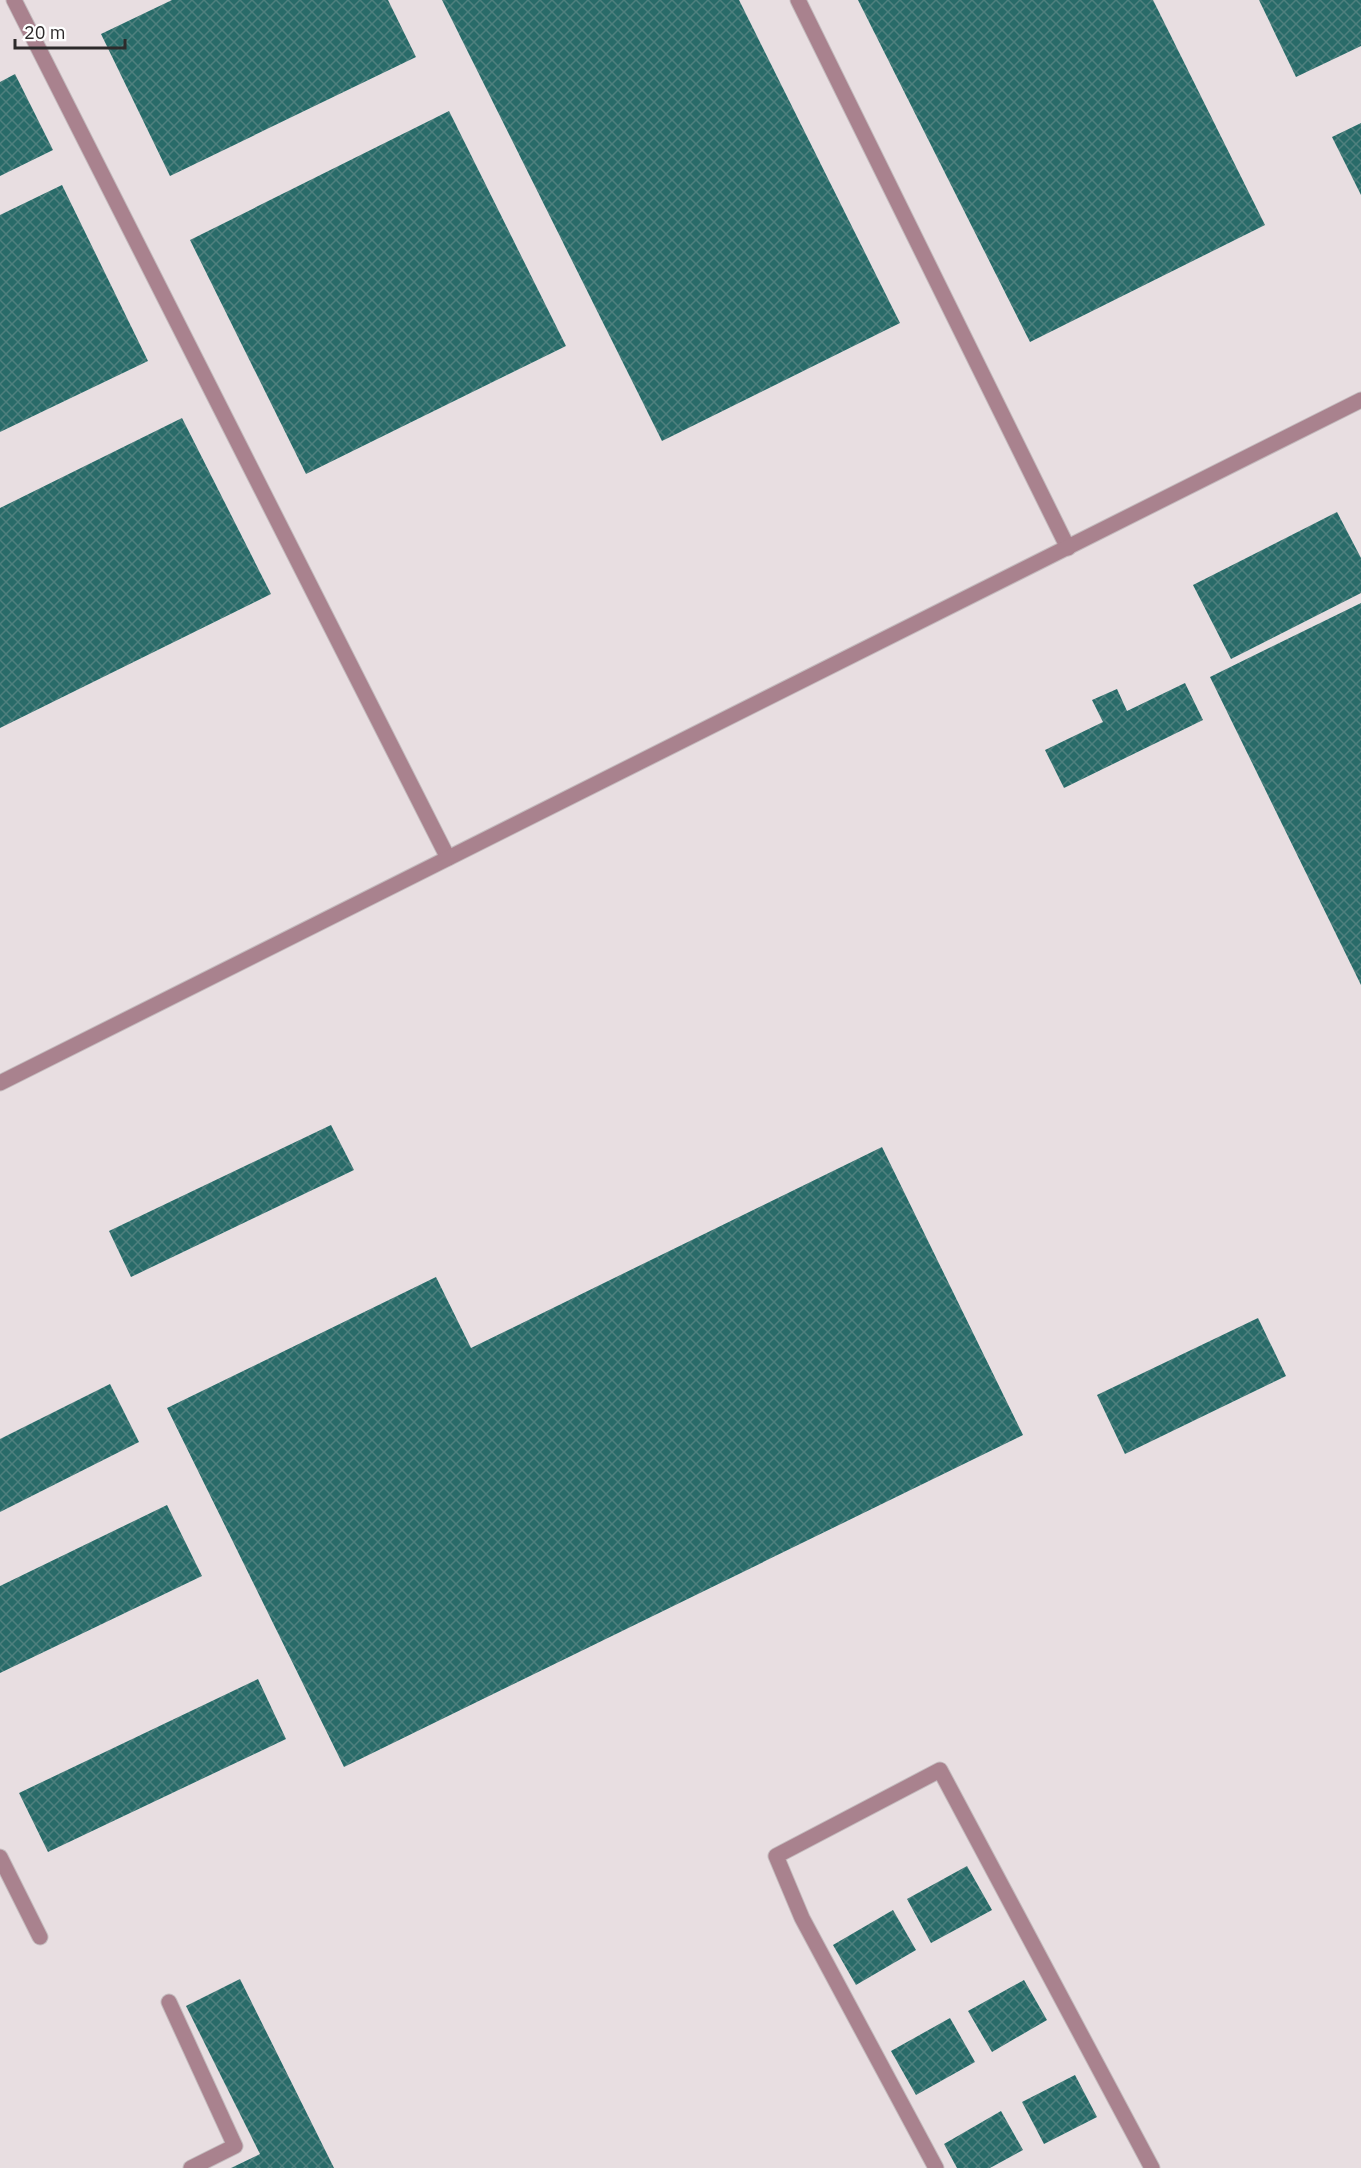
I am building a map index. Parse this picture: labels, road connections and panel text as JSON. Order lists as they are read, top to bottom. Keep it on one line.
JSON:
{"scale_bar":"20 m"}
